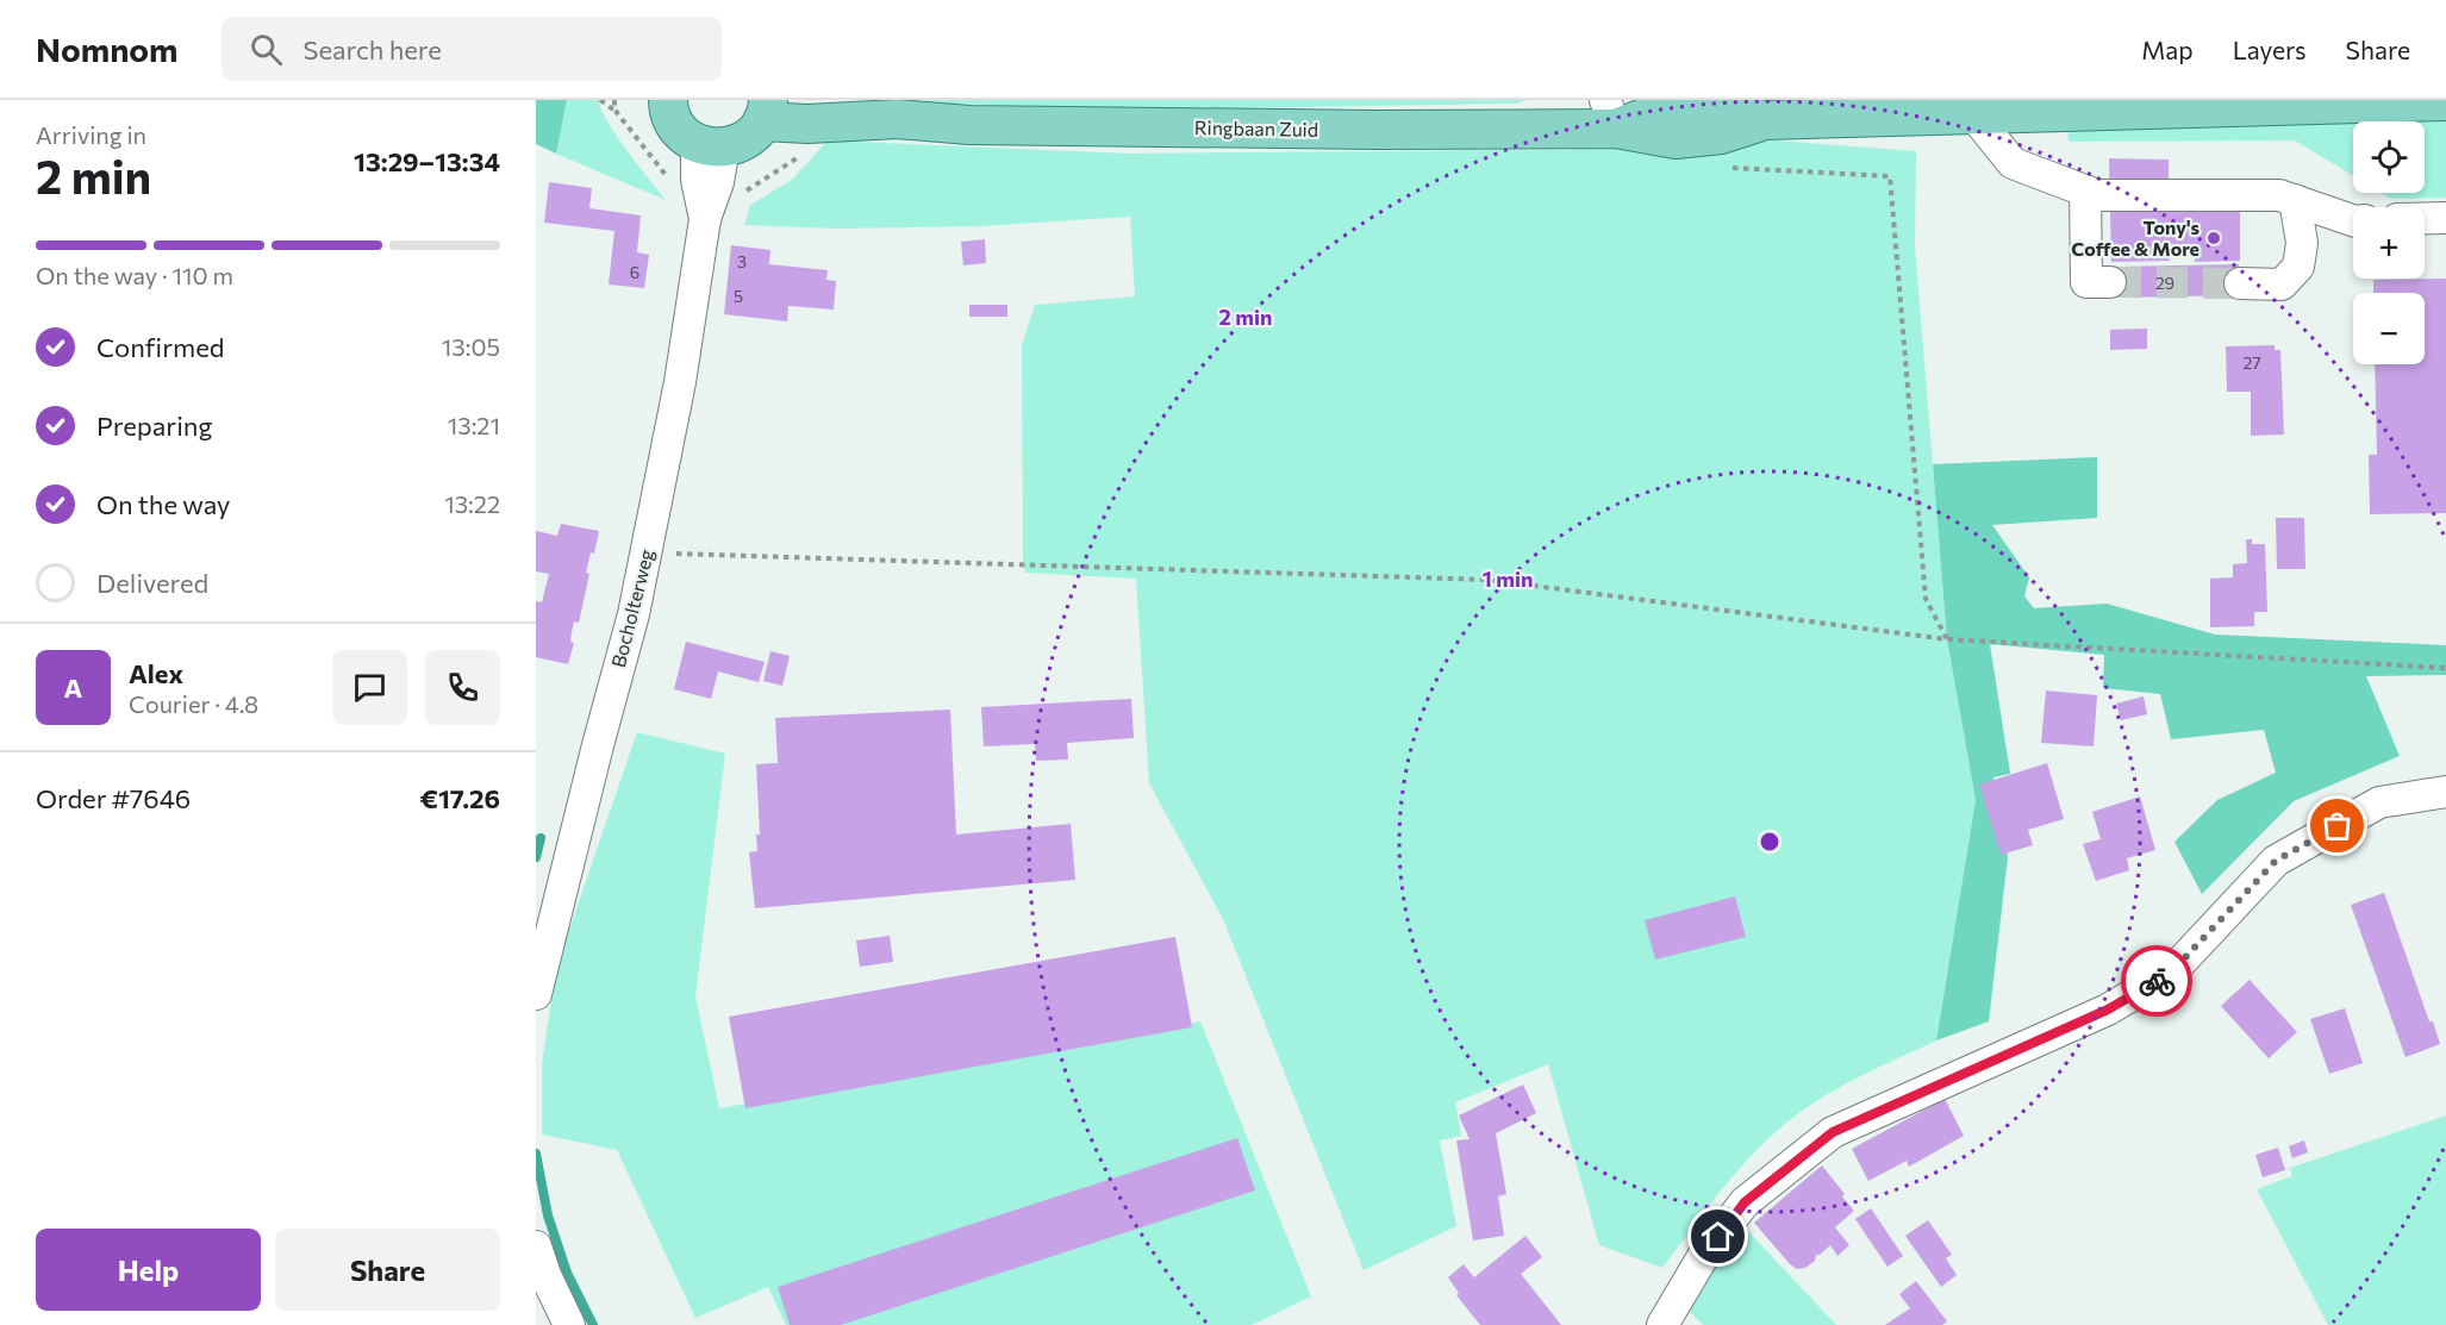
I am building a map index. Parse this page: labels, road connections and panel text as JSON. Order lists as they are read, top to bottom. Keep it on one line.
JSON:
{"streets":{"main road":["Ringbaan Zuid"],"street":["Bocholterweg"]},"places":["Tony's Coffee & More"],"house_numbers":["3","6","29","5","27"],"page":{"header":"Nomnom","search":"Search here","nav":["Map","Layers","Share"],"heading":["2 min","Arriving in","13:29–13:34"],"panel":["Alex","Courier · 4.8","Order #7646","€17.26"],"map_buttons":["+","−"],"bar":"On the way · 110 m","list":[["Confirmed","13:05"],["Preparing","13:21"],["On the way","13:22"],"Delivered"],"round":"A","buttons":["Help","Share"]},"rings":["2 min","1 min"]}
